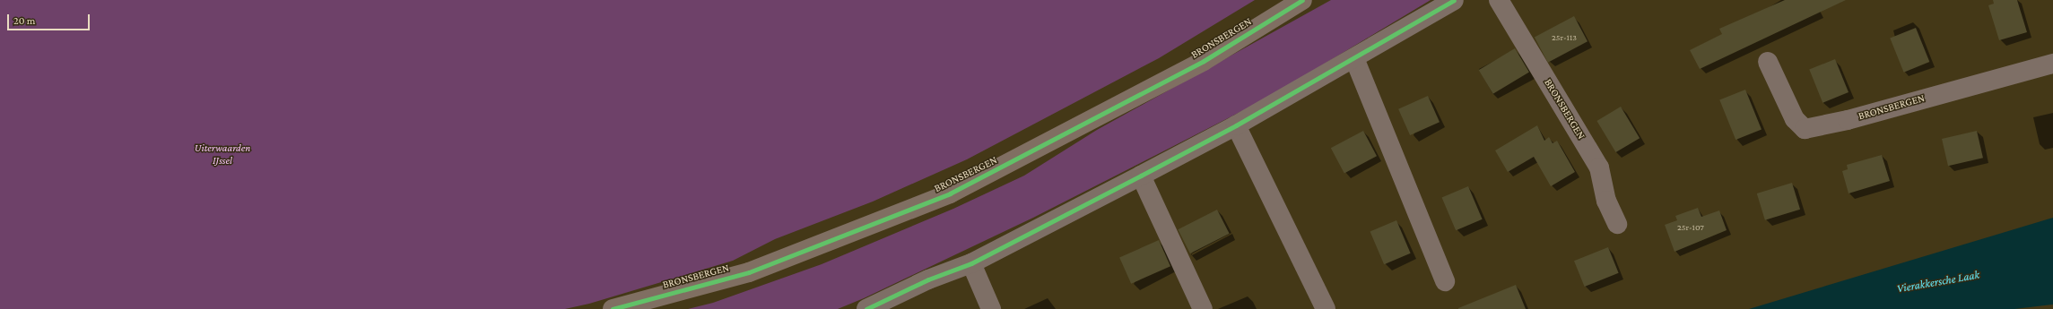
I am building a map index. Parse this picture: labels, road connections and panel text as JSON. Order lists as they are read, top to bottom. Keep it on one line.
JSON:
{"streets":{"street":["BRONSBERGEN"]},"water":["Vierakkersche Laak"],"parks":["Uiterwaarden IJssel"],"house_numbers":["25r-113","25r-107"],"scale_bar":"20 m"}
